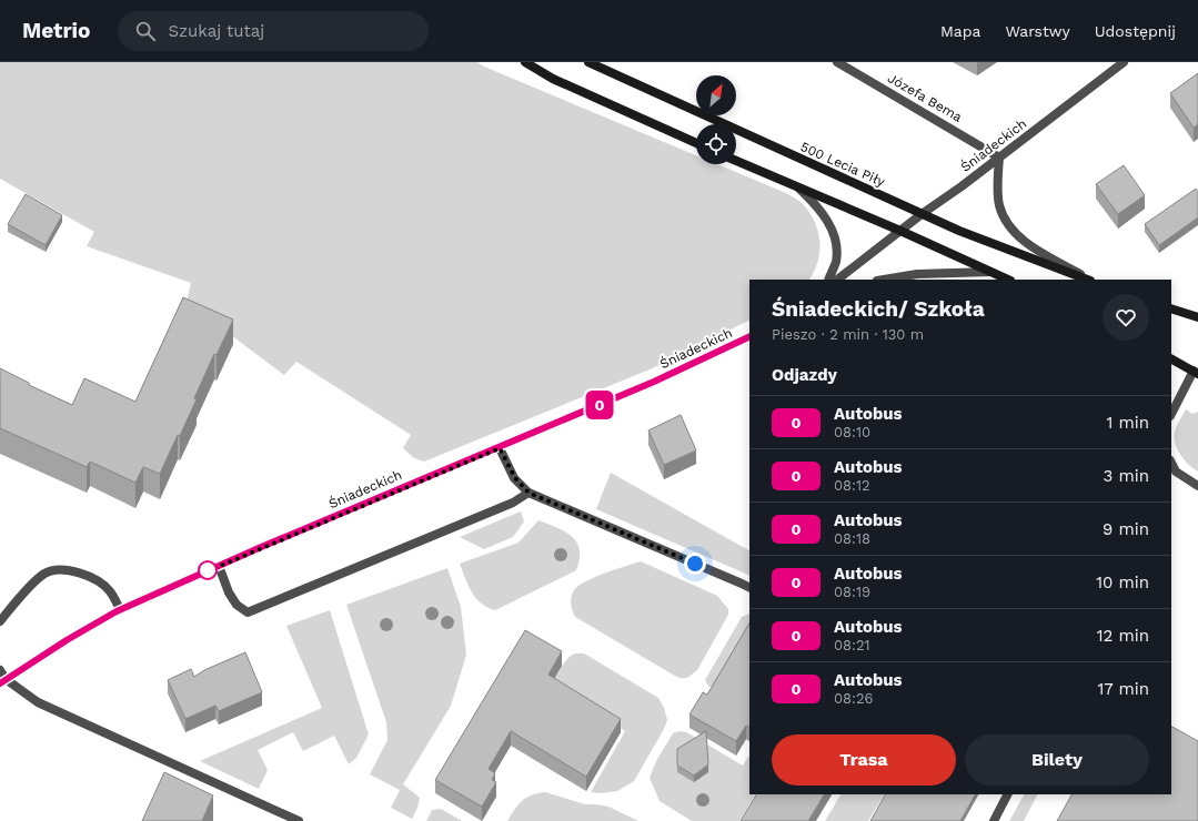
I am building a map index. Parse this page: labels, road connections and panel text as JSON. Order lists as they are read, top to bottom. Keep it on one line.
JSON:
{"streets":{"street":["Józefa Bema","Śniadeckich","500 Lecia Piły"]},"crossings":[["Józefa Bema","Śniadeckich"],["Śniadeckich","500 Lecia Piły"]],"lines":["bus line 0"],"north":"top right","page":{"header":"Metrio","search":"Szukaj tutaj","nav":["Mapa","Warstwy","Udostępnij"],"on_map":"0","heading":[["Śniadeckich/ Szkoła","Pieszo · 2 min · 130 m"],"Odjazdy"],"list":[{"mark":"0","name":"Autobus","note":"08:10","value":"1 min"},{"mark":"0","name":"Autobus","note":"08:12","value":"3 min"},{"mark":"0","name":"Autobus","note":"08:18","value":"9 min"},{"mark":"0","name":"Autobus","note":"08:19","value":"10 min"},{"mark":"0","name":"Autobus","note":"08:21","value":"12 min"},{"mark":"0","name":"Autobus","note":"08:26","value":"17 min"}],"buttons":["Trasa","Bilety"]}}
